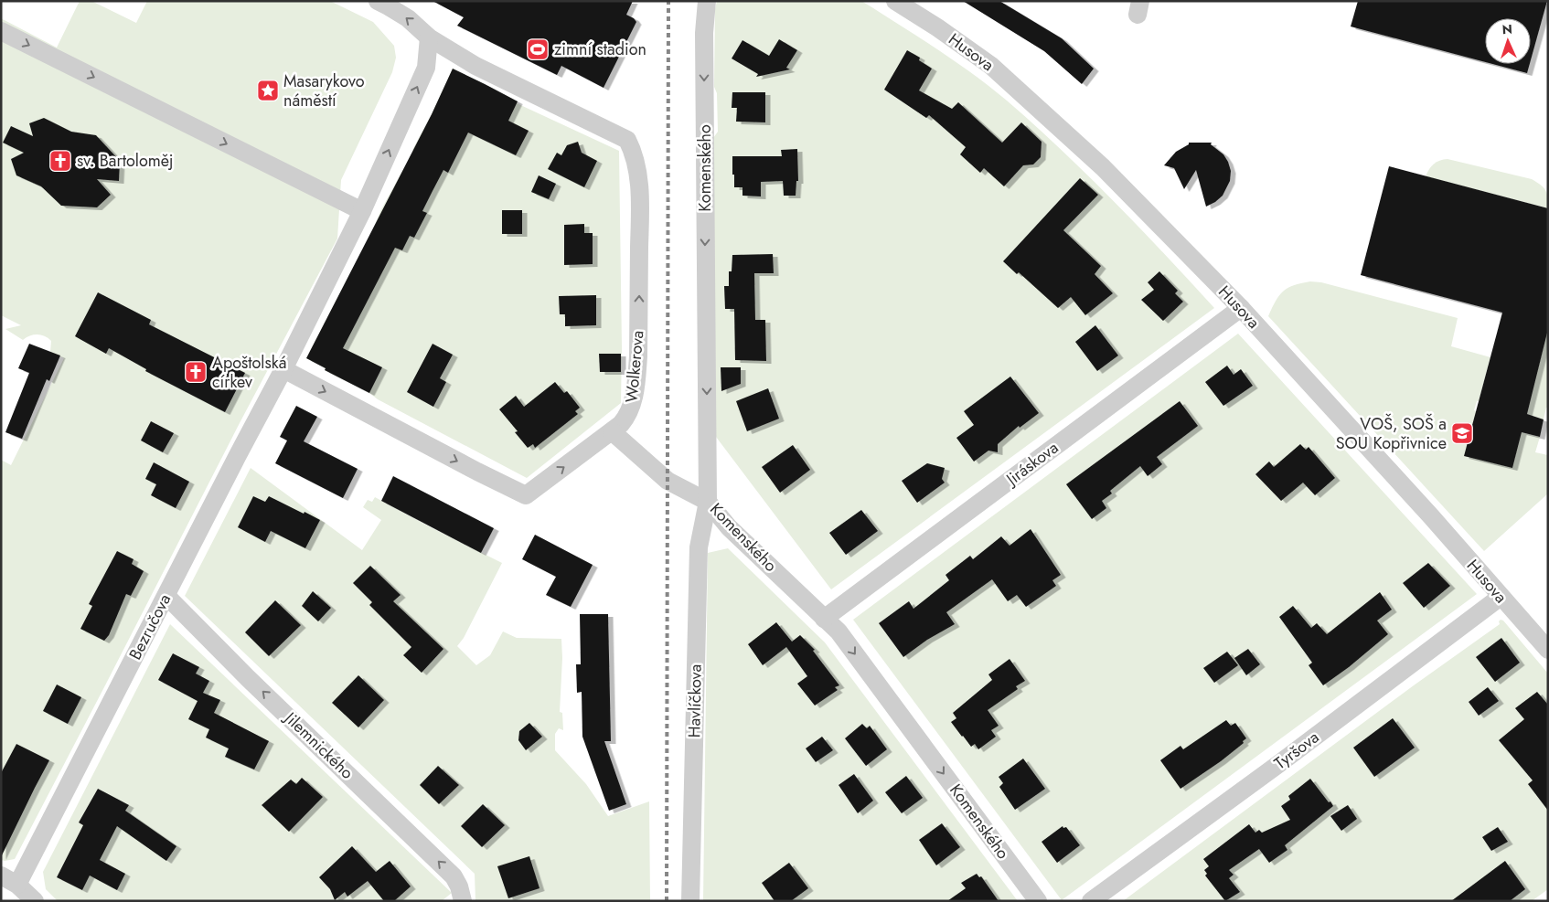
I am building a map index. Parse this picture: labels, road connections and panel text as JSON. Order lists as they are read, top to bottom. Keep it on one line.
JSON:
{"streets":{"street":["Husova","Komenského","Wolkerova","Jiráskova","Bezručova","Havlíčkova","Jilemnického","Tyršova"]},"crossings":[["Husova","Jiráskova"],["Husova","Tyršova"],["Komenského","Jiráskova"],["Komenského","Havlíčkova"],["Wolkerova","Bezručova"],["Bezručova","Jilemnického"]],"one_way":["Komenského","Jilemnického"],"places":{"sports":["zimní stadion"],"place":["Masarykovo náměstí"],"church":["sv. Bartoloměj","Apoštolská církev"],"school or university":["VOŠ, SOŠ a SOU Kopřivnice"]},"north":"top"}
